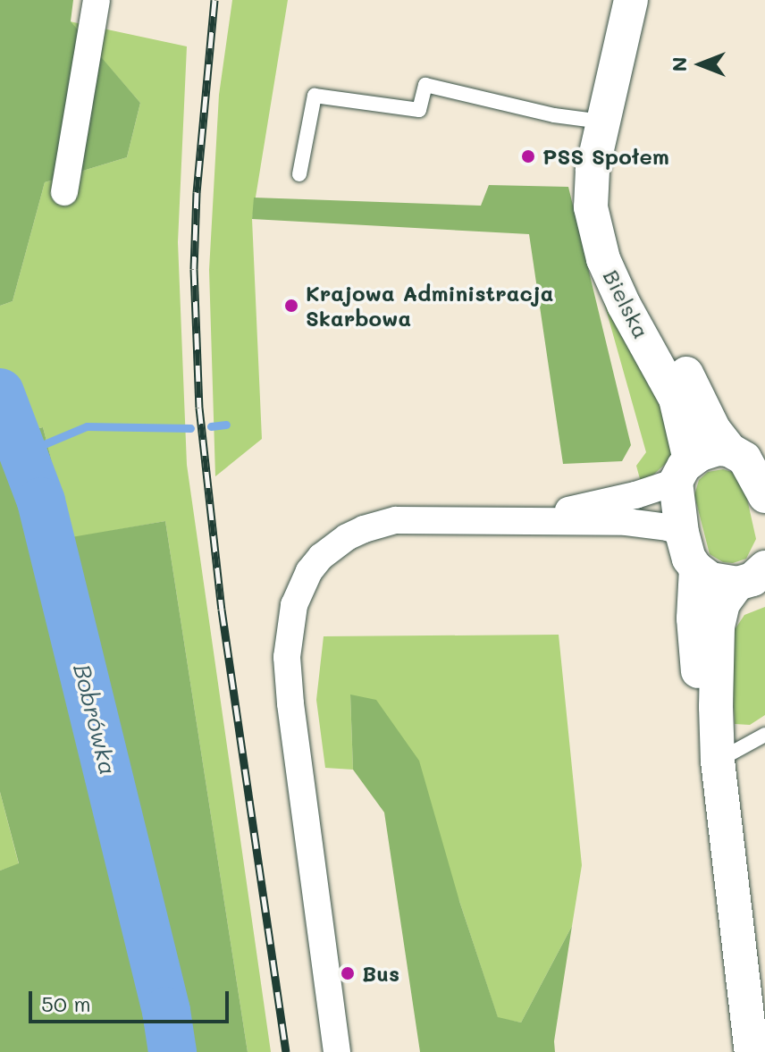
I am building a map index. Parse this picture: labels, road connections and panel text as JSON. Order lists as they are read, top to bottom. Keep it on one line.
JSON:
{"streets":{"street":["Bielska"]},"water":["Bobrówka"],"places":["PSS Społem","Krajowa Administracja Skarbowa","Bus"],"scale_bar":"50 m","north":"left"}
